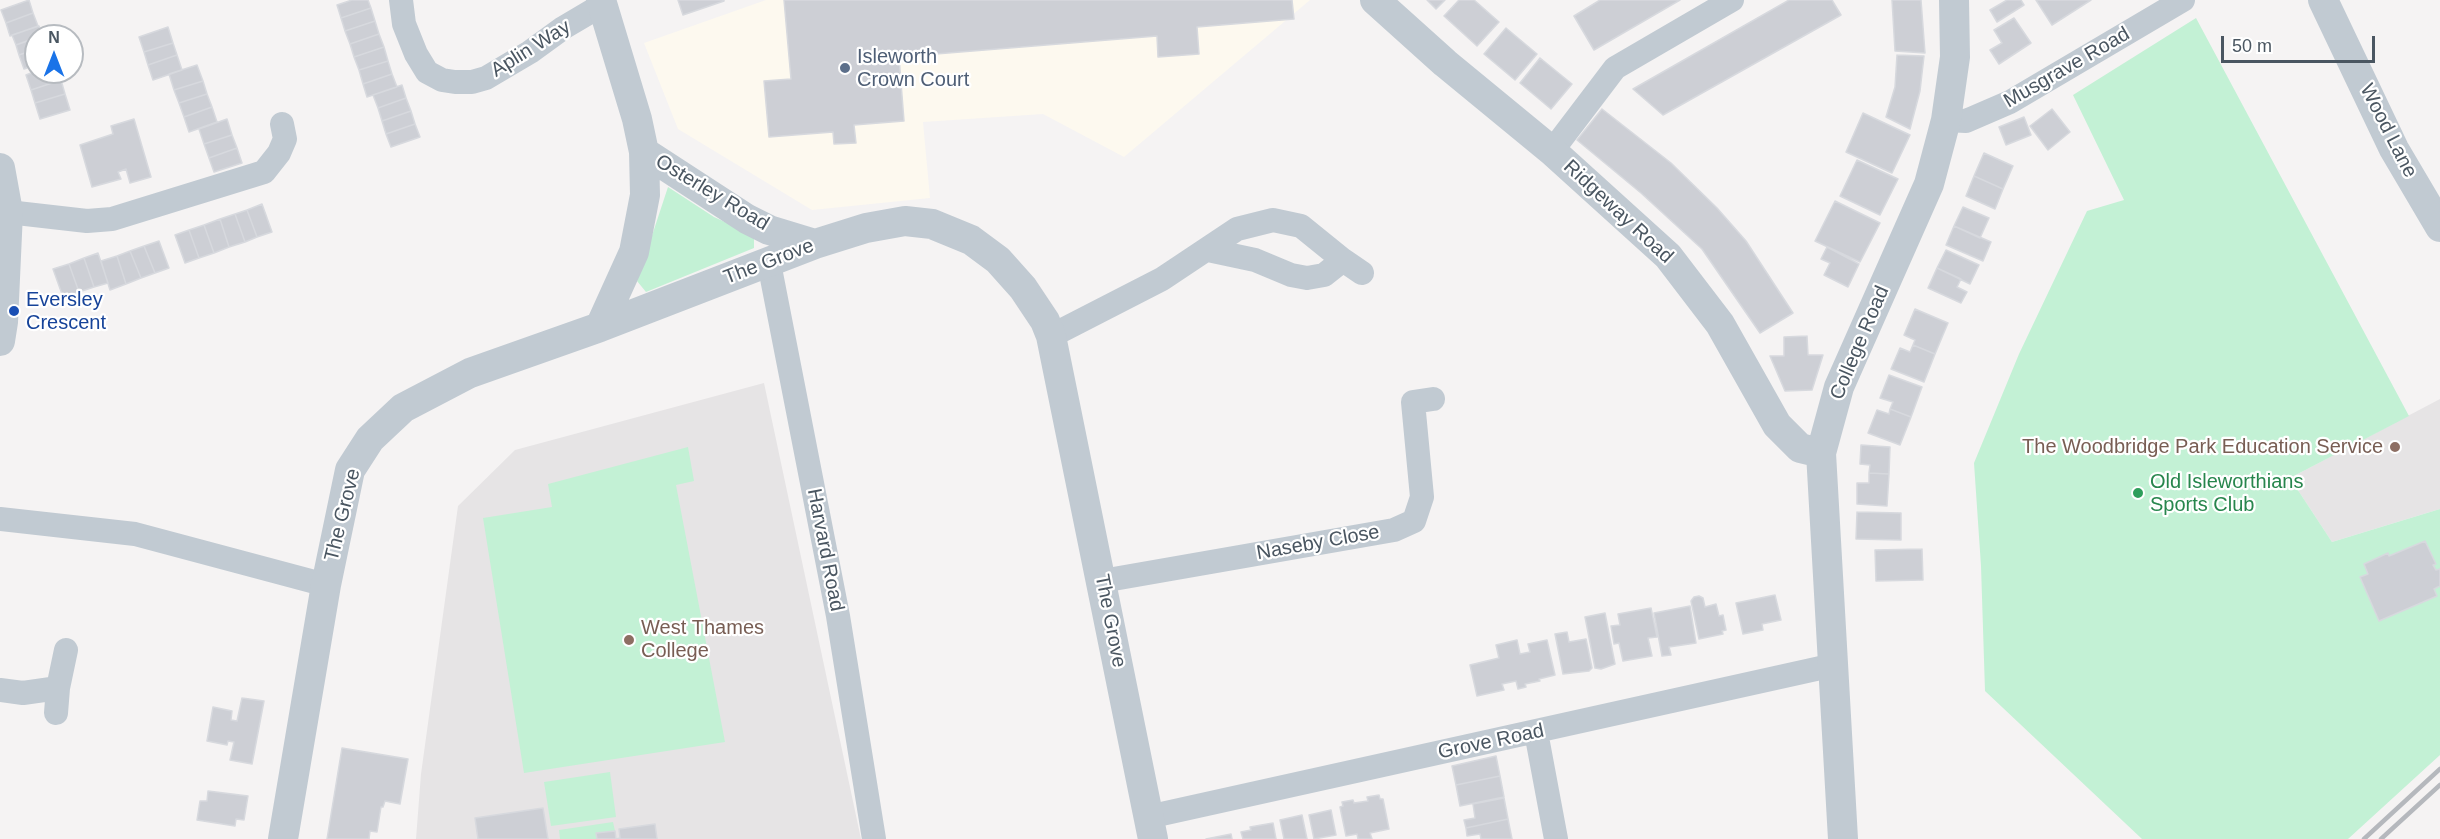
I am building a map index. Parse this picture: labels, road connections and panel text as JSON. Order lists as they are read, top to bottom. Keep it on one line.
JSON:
{"streets":{"street":["Aplin Way","Musgrave Road","Wood Lane","Osterley Road","Ridgeway Road","The Grove","College Road","Naseby Close","Harvard Road","Grove Road"]},"crossings":[["Aplin Way","Osterley Road"],["Musgrave Road","College Road"],["Osterley Road","The Grove"],["Ridgeway Road","College Road"],["The Grove","Naseby Close"],["The Grove","Harvard Road"],["The Grove","Grove Road"],["College Road","Grove Road"]],"places":["Isleworth Crown Court","Eversley Crescent","The Woodbridge Park Education Service","Old Isleworthians Sports Club","West Thames College"],"scale_bar":"50 m","north":"top"}
